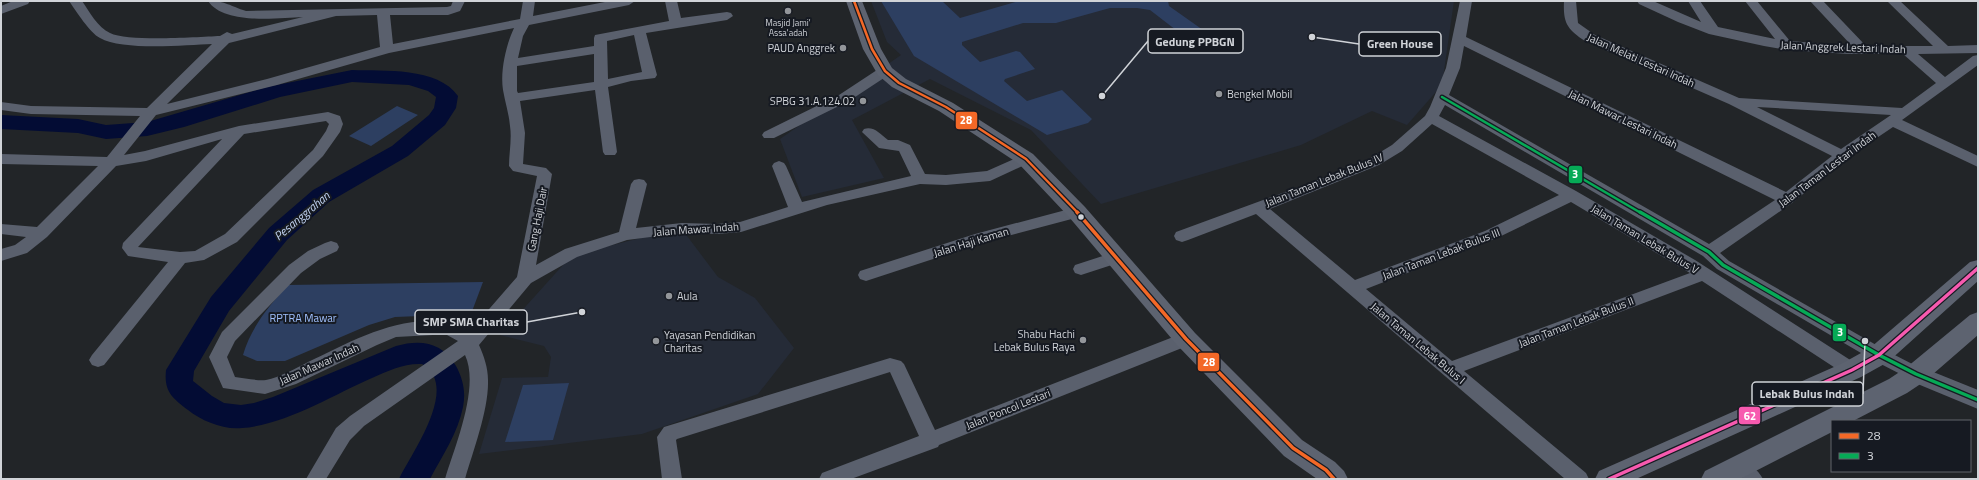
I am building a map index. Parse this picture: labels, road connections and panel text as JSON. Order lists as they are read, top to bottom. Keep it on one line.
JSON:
{"streets":{"street":["Jalan Anggrek Lestari Indah","Jalan Melati Lestari Indah","Jalan Mawar Lestari Indah","Jalan Taman Lestari Indah","Jalan Taman Lebak Bulus IV","Gang Haji Dair","Jalan Mawar Indah","Jalan Taman Lebak Bulus V","Jalan Haji Kaman","Jalan Taman Lebak Bulus III","Jalan Taman Lebak Bulus II","Jalan Taman Lebak Bulus I","Jalan Poncol Lestari"]},"crossings":[["Jalan Melati Lestari Indah","Jalan Taman Lestari Indah"],["Jalan Mawar Lestari Indah","Jalan Taman Lestari Indah"],["Jalan Mawar Lestari Indah","Jalan Taman Lebak Bulus IV"],["Jalan Taman Lestari Indah","Jalan Taman Lebak Bulus V"],["Jalan Taman Lebak Bulus IV","Jalan Taman Lebak Bulus V"],["Jalan Taman Lebak Bulus IV","Jalan Taman Lebak Bulus I"],["Gang Haji Dair","Jalan Mawar Indah"],["Jalan Taman Lebak Bulus V","Jalan Taman Lebak Bulus III"],["Jalan Taman Lebak Bulus V","Jalan Taman Lebak Bulus II"],["Jalan Taman Lebak Bulus III","Jalan Taman Lebak Bulus I"],["Jalan Taman Lebak Bulus II","Jalan Taman Lebak Bulus I"]],"water":["Pesanggrahan"],"parks":["RPTRA Mawar"],"places":["Masjid Jami' Assa'adah","Green House","PAUD Anggrek","Bengkel Mobil","Gedung PPBGN","SPBG 31.A.124.02","Aula","SMP SMA Charitas","Shabu Hachi Lebak Bulus Raya","Yayasan Pendidikan Charitas","Lebak Bulus Indah"],"lines":["transit line 28","transit line 3","transit line 62"],"legend":["28","3"]}
